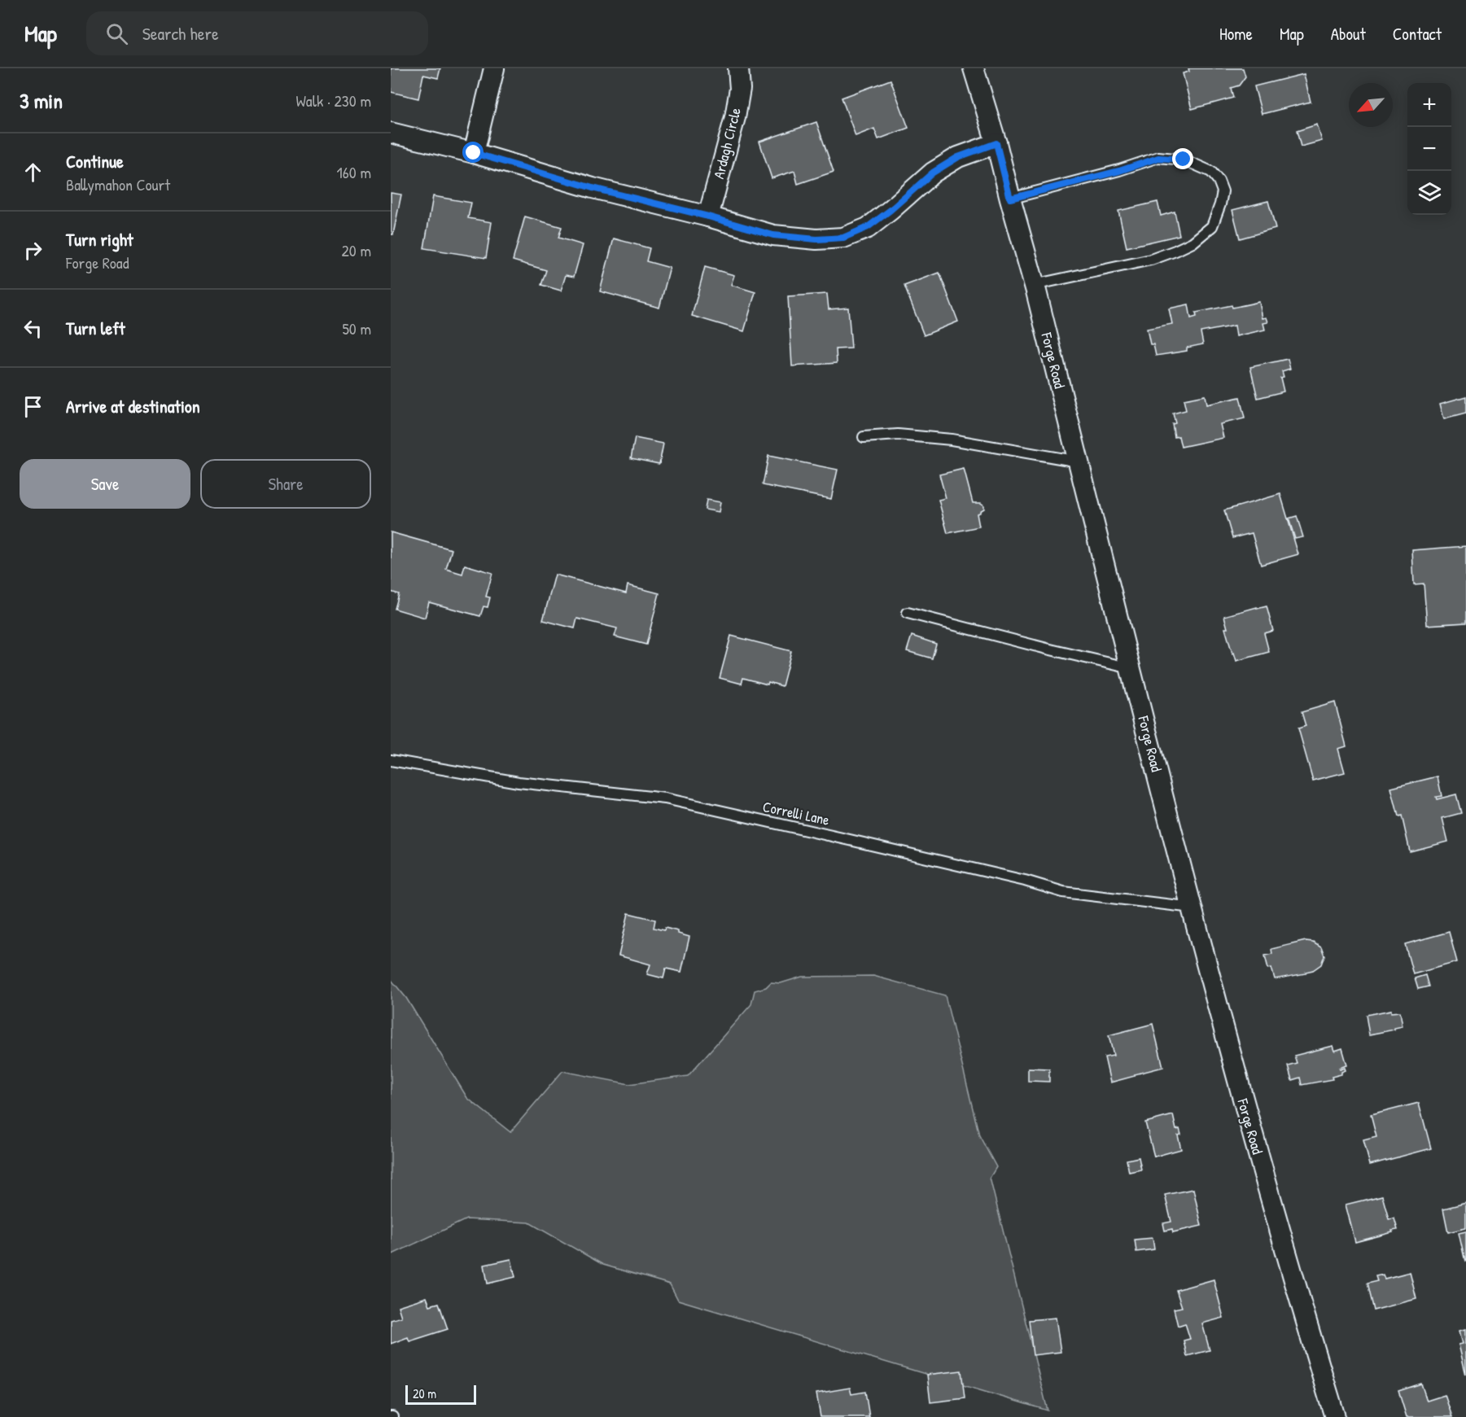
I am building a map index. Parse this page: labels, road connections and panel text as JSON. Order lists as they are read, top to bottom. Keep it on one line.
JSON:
{"streets":{"street":["Ardagh Circle","Forge Road"],"lane":["Correlli Lane"]},"crossings":[["Forge Road","Correlli Lane"]],"scale_bar":"20 m","north":"bottom left","page":{"header":"Map","search":"Search here","nav":["Home","Map","About","Contact"],"heading":["3 min","Walk · 230 m"],"map_buttons":["+","−"],"list":[["Continue","Ballymahon Court","160 m"],["Turn right","Forge Road","20 m"],["Turn left","50 m"],"Arrive at destination"],"buttons":["Save","Share"],"scale":"20 m"}}
